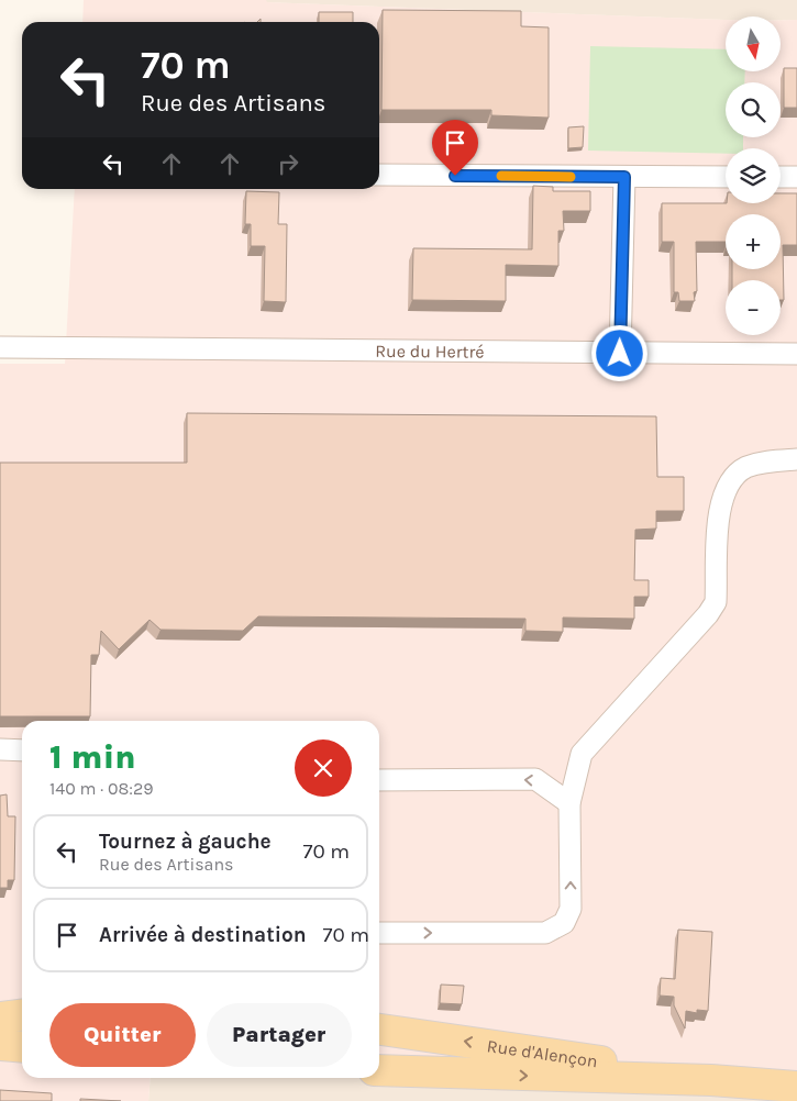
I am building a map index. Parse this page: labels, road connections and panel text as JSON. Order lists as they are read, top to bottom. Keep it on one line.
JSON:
{"streets":{"main road":["Rue d'Alençon"],"street":["Rue du Hertré"]},"north":"bottom","page":{"map_buttons":["+","−"],"turn":["70 m","Rue des Artisans"],"heading":["1 min","140 m · 08:29"],"list":[{"name":"Tournez à gauche","note":"Rue des Artisans","value":"70 m"},{"name":"Arrivée à destination","value":"70 m"}],"buttons":["Quitter","Partager"]}}
